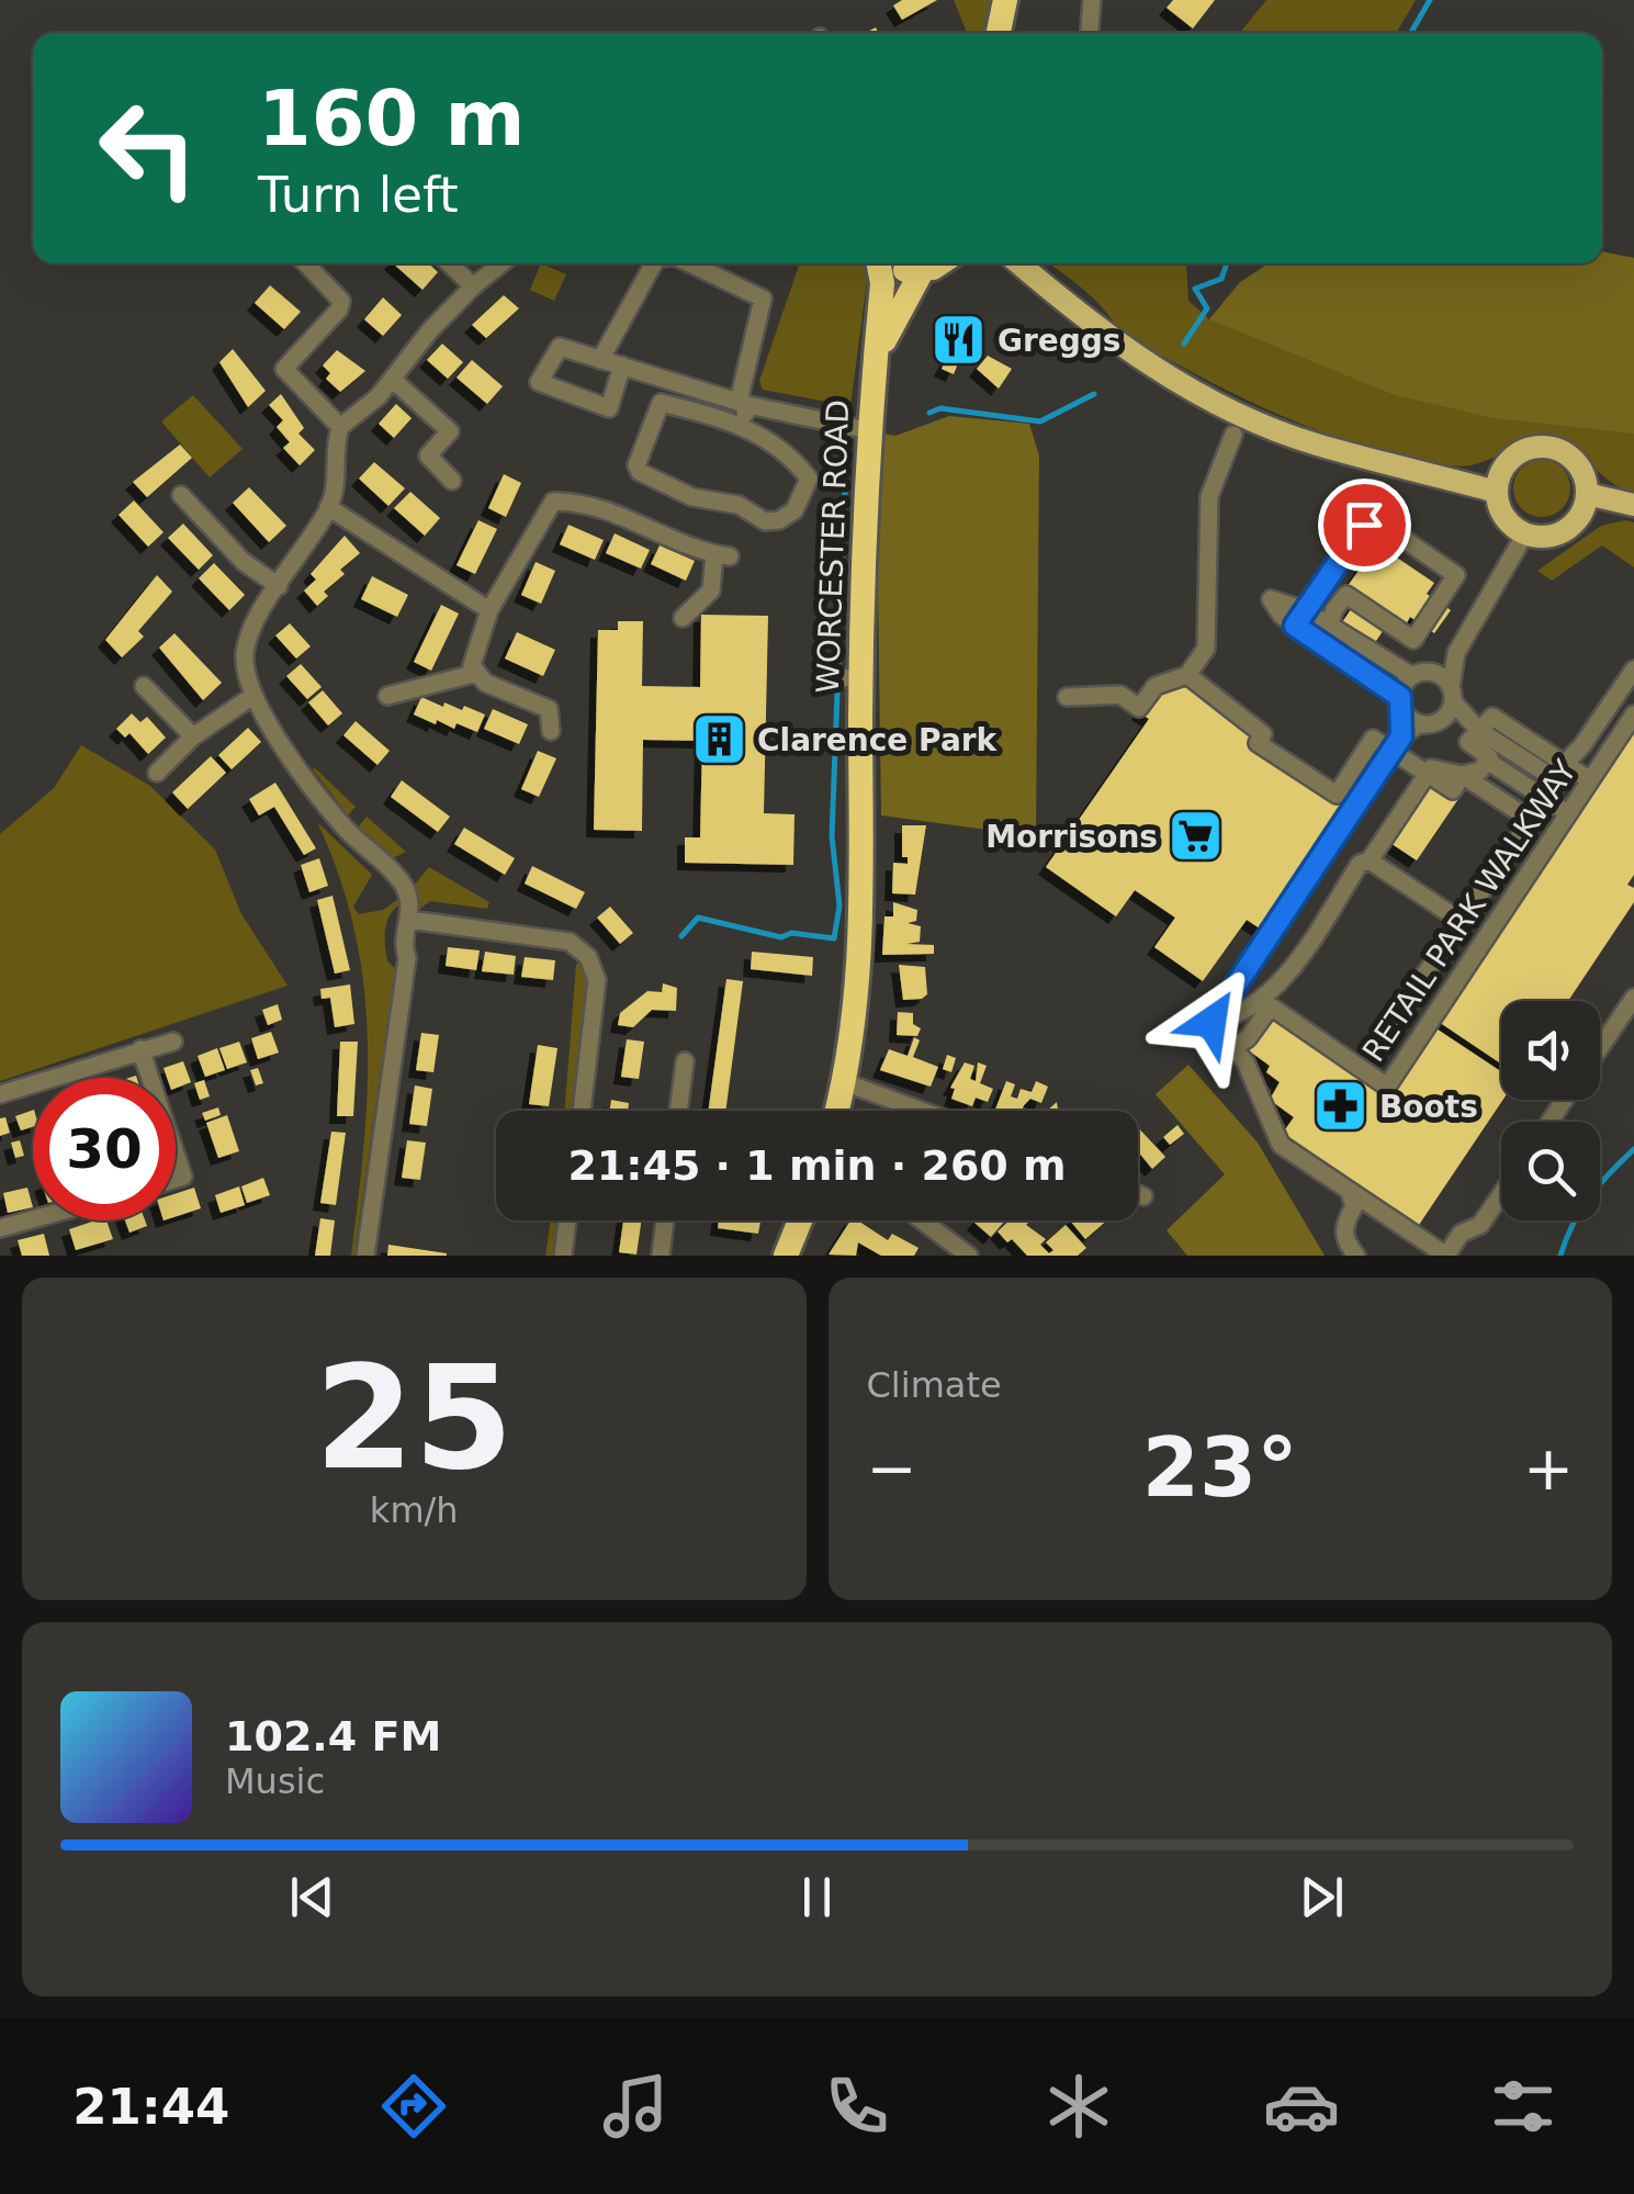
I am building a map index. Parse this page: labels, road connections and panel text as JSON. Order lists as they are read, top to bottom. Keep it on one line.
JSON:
{"streets":{"highway":["WORCESTER ROAD"],"street":["RETAIL PARK WALKWAY"]},"places":{"restaurant":["Greggs"],"building":["Clarence Park"],"supermarket":["Morrisons"],"pharmacy":["Boots"]},"page":{"turn":["160 m","Turn left"],"limit":"30","trip":"21:45 · 1 min · 260 m","tile":[["25","km/h"],"Climate"],"heat":["−","23°","+"],"song":["102.4 FM","Music"],"tabs":"21:44"}}
